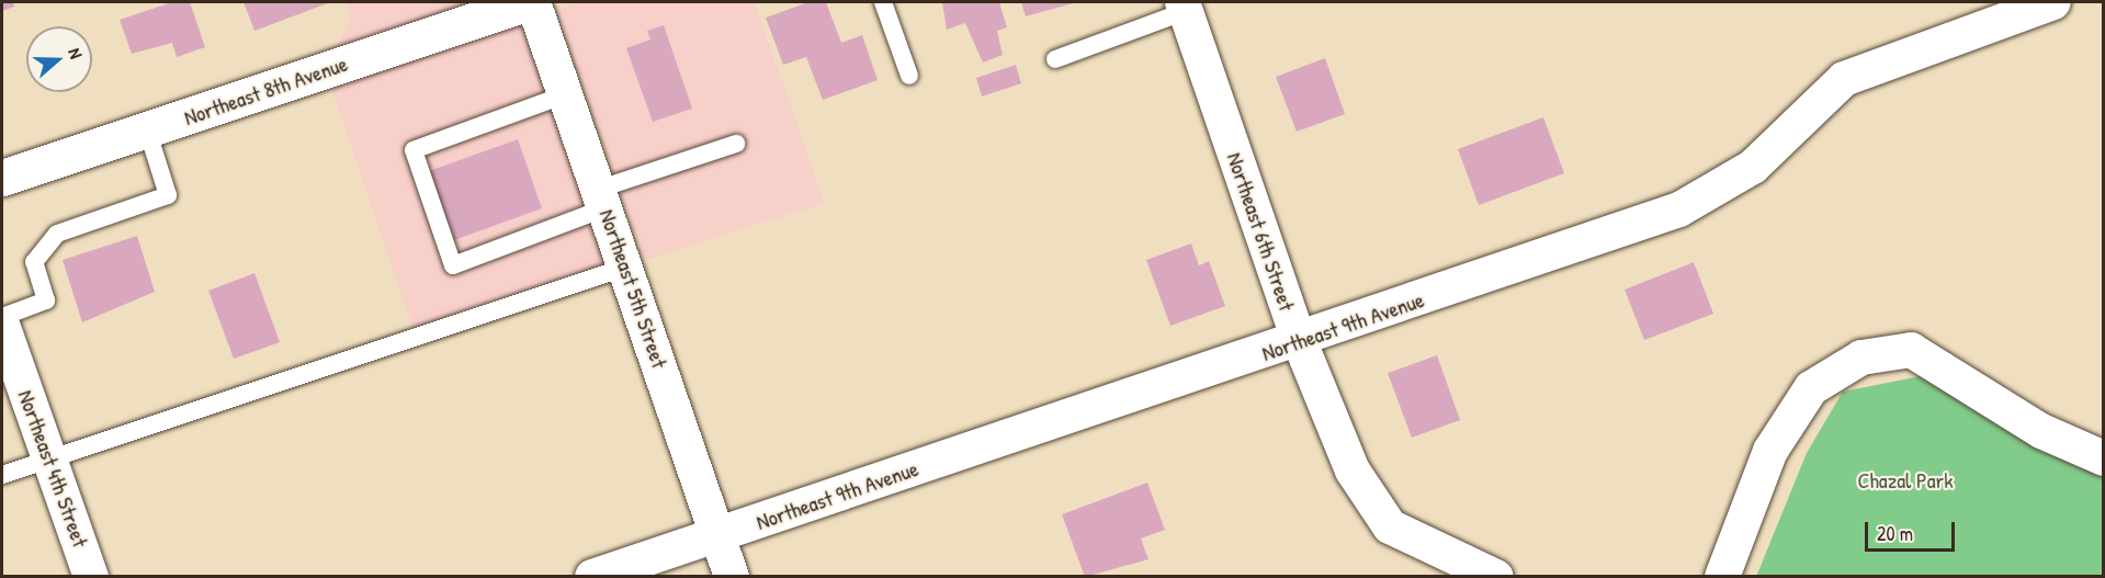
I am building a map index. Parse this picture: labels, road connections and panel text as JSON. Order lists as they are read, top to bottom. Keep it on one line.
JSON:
{"streets":{"main road":["Northeast 8th Avenue"],"street":["Northeast 6th Street","Northeast 5th Street","Northeast 9th Avenue","Northeast 4th Street"]},"crossings":[["Northeast 8th Avenue","Northeast 5th Street"],["Northeast 6th Street","Northeast 9th Avenue"],["Northeast 5th Street","Northeast 9th Avenue"]],"parks":["Chazal Park"],"scale_bar":"20 m","north":"right"}
